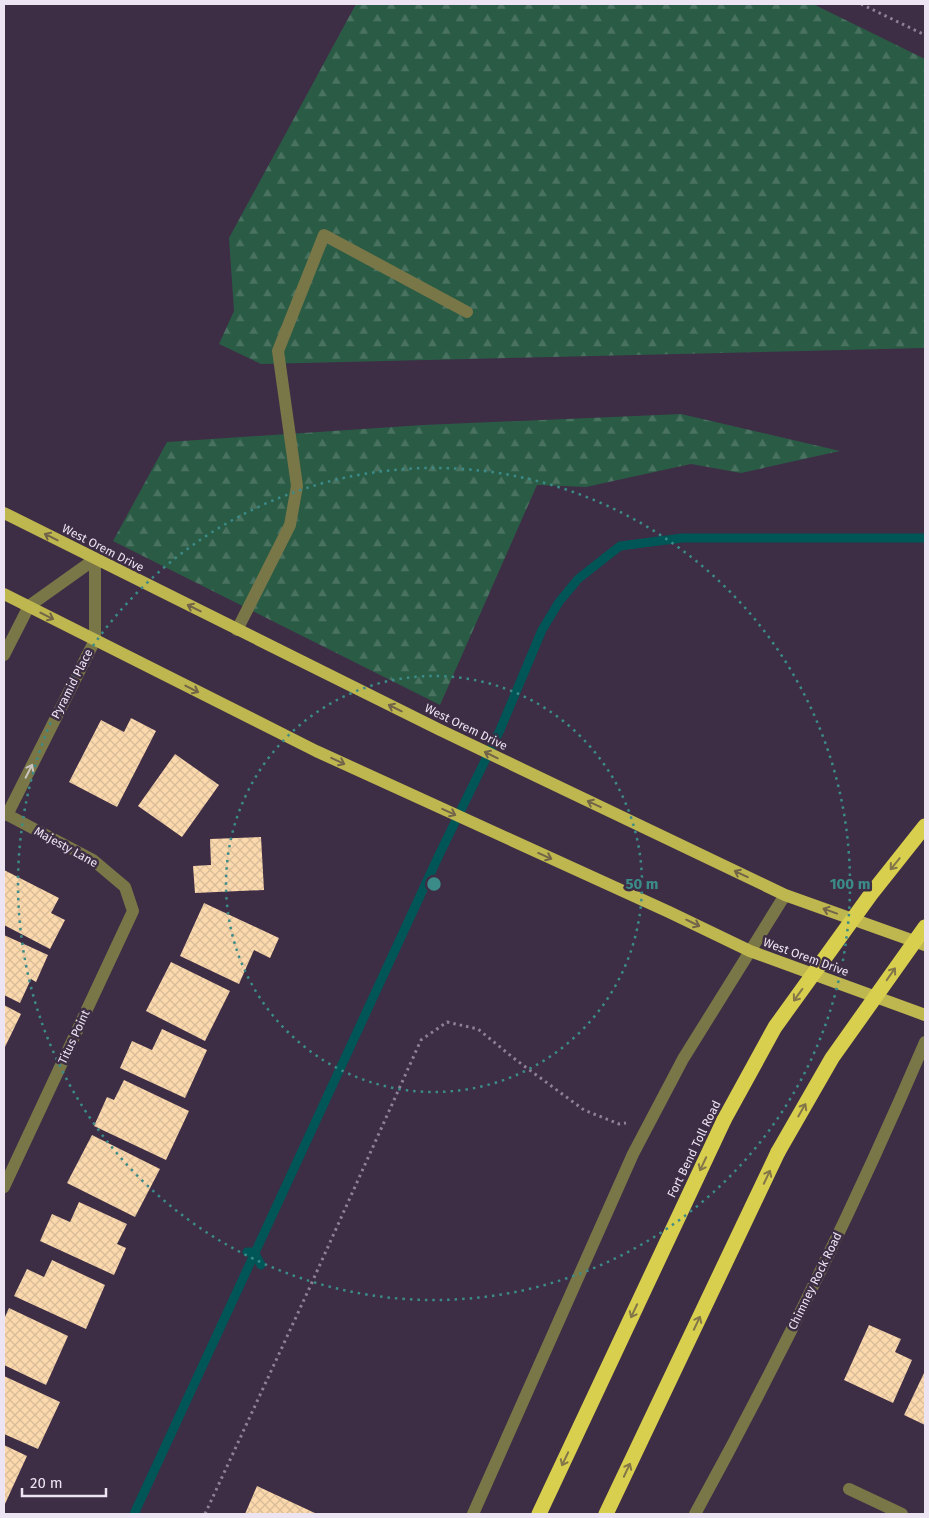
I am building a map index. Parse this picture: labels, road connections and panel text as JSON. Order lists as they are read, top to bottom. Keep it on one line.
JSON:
{"streets":{"highway":["Fort Bend Toll Road"],"main road":["West Orem Drive"],"street":["Pyramid Place","Majesty Lane","Titus Point","Chimney Rock Road"]},"crossings":[["West Orem Drive","Pyramid Place"],["Pyramid Place","Majesty Lane"],["Majesty Lane","Titus Point"]],"one_way":["Pyramid Place"],"scale_bar":"20 m","rings":["50 m","100 m"]}
